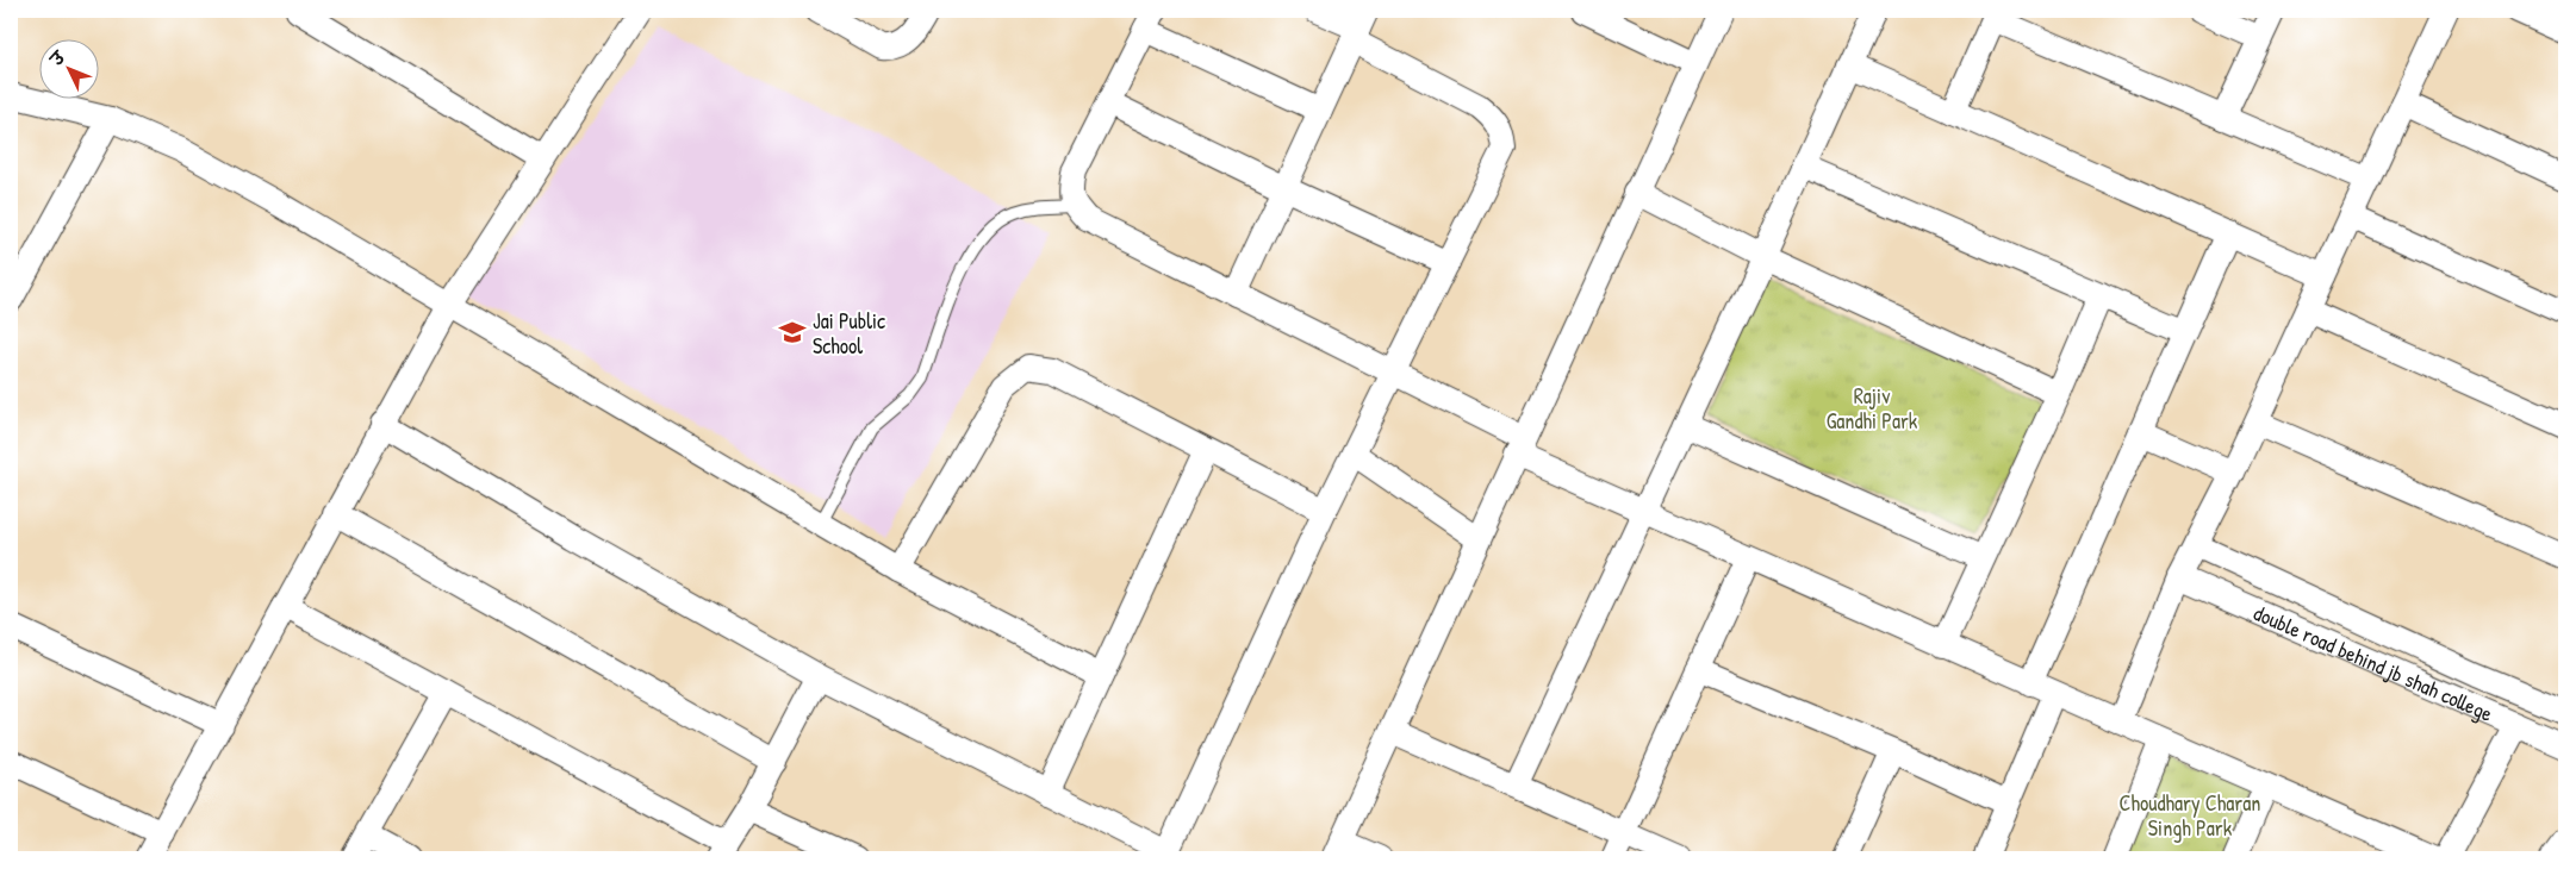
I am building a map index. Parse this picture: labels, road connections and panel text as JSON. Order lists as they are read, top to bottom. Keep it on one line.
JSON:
{"streets":{"street":["double road behind jb shah college"]},"parks":["Rajiv Gandhi Park","Choudhary Charan Singh Park"],"places":{"school or university":["Jai Public School"]},"north":"top left"}
